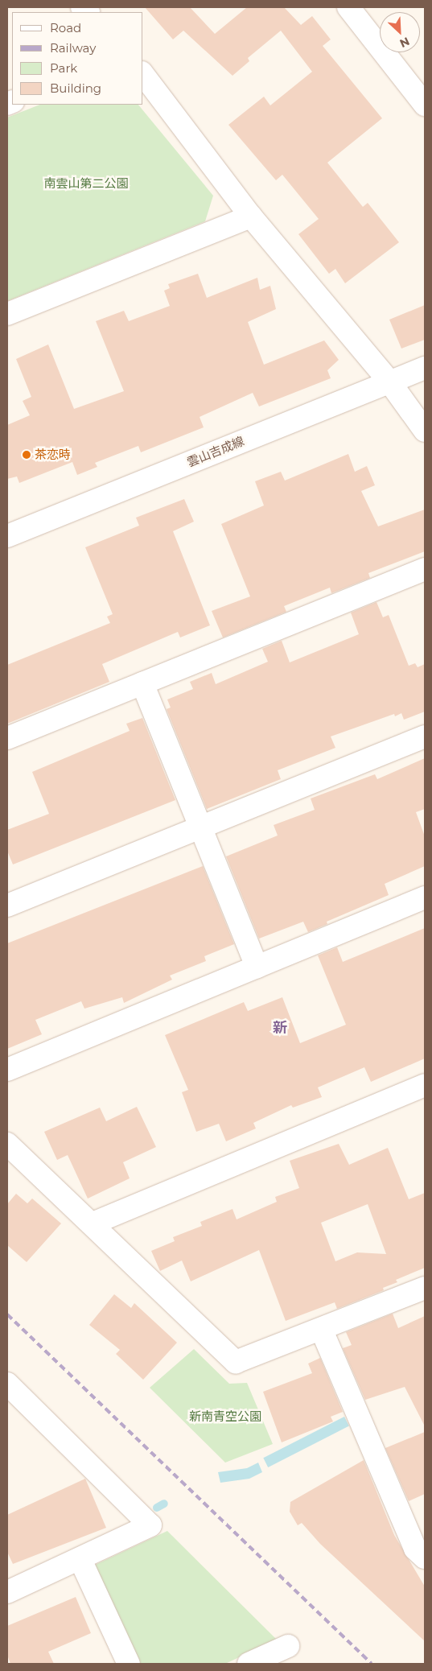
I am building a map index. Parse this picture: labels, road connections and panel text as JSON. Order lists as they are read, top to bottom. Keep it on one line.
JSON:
{"streets":{"street":["雲山吉成線"]},"districts":["新"],"parks":["南雲山第二公園","新南青空公園"],"places":["茶恋時"],"legend":["Road","Railway","Park","Building"],"north":"bottom right"}
